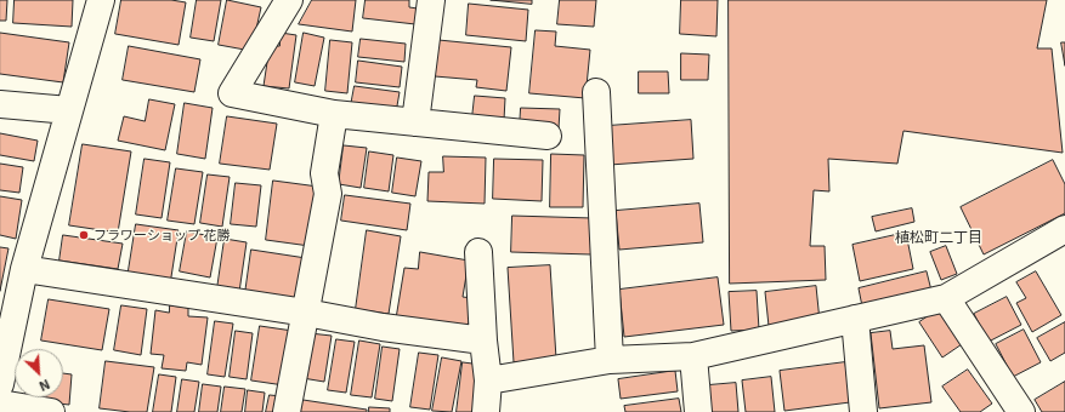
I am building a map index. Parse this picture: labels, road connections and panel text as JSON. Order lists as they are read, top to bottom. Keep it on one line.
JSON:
{"districts":["植松町二丁目"],"places":["フラワーショップ 花勝"],"north":"bottom right"}
